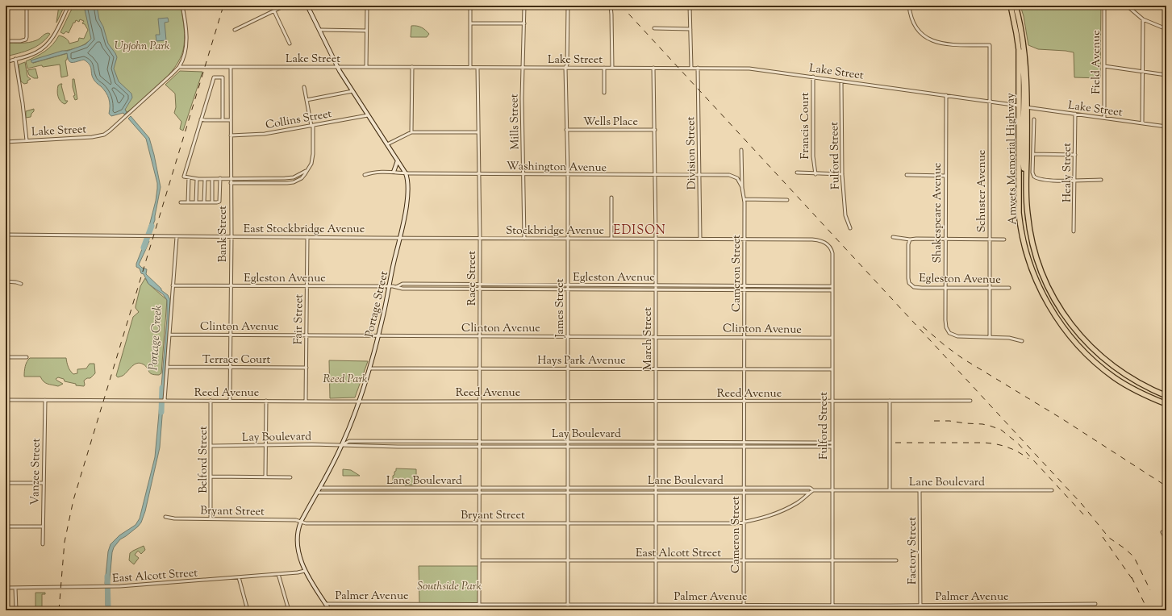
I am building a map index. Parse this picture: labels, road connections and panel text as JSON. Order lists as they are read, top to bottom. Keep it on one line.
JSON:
{"streets":{"highway":["Amvets Memorial Highway"],"main road":["Portage Street"],"street":["Lake Street","Field Avenue","Collins Street","Wells Place","Mills Street","Francis Court","Division Street","Fulford Street","Washington Avenue","Healy Street","Schuster Avenue","Shakespeare Avenue","East Stockbridge Avenue","Stockbridge Avenue","Bank Street","Cameron Street","Egleston Avenue","Race Street","James Street","Fair Street","Clinton Avenue","March Street","Terrace Court","Hays Park Avenue","Reed Avenue","Lay Boulevard","Belford Street","Vanzee Street","Lane Boulevard","Bryant Street","Factory Street","East Alcott Street","Palmer Avenue"]},"crossings":[["Lake Street","Field Avenue"],["Lake Street","Mills Street"],["Lake Street","Francis Court"],["Lake Street","Division Street"],["Lake Street","Fulford Street"],["Lake Street","Amvets Memorial Highway"],["Lake Street","Healy Street"],["Lake Street","Schuster Avenue"],["Lake Street","Shakespeare Avenue"],["Lake Street","Bank Street"],["Lake Street","Race Street"],["Lake Street","Portage Street"],["Lake Street","James Street"],["Lake Street","March Street"],["Collins Street","Bank Street"],["Collins Street","Portage Street"],["Wells Place","James Street"],["Wells Place","March Street"],["Mills Street","Washington Avenue"],["Mills Street","Stockbridge Avenue"],["Division Street","Washington Avenue"],["Division Street","Stockbridge Avenue"],["Fulford Street","Stockbridge Avenue"],["Fulford Street","Egleston Avenue"],["Fulford Street","Clinton Avenue"],["Fulford Street","Hays Park Avenue"],["Fulford Street","Reed Avenue"],["Fulford Street","Lay Boulevard"],["Fulford Street","Lane Boulevard"],["Fulford Street","East Alcott Street"],["Fulford Street","Palmer Avenue"],["Washington Avenue","Cameron Street"],["Washington Avenue","Race Street"],["Washington Avenue","Portage Street"],["Washington Avenue","James Street"],["Washington Avenue","March Street"],["Schuster Avenue","Shakespeare Avenue"],["Schuster Avenue","Egleston Avenue"],["Shakespeare Avenue","Egleston Avenue"],["East Stockbridge Avenue","Stockbridge Avenue"],["East Stockbridge Avenue","Bank Street"],["East Stockbridge Avenue","Portage Street"],["East Stockbridge Avenue","Fair Street"],["Stockbridge Avenue","Cameron Street"],["Stockbridge Avenue","Race Street"],["Stockbridge Avenue","Portage Street"],["Stockbridge Avenue","James Street"],["Stockbridge Avenue","March Street"],["Bank Street","Egleston Avenue"],["Bank Street","Clinton Avenue"],["Bank Street","Terrace Court"],["Bank Street","Reed Avenue"],["Cameron Street","Egleston Avenue"],["Cameron Street","Clinton Avenue"],["Cameron Street","Hays Park Avenue"],["Cameron Street","Reed Avenue"],["Cameron Street","Lay Boulevard"],["Cameron Street","Lane Boulevard"],["Cameron Street","Bryant Street"],["Cameron Street","East Alcott Street"],["Cameron Street","Palmer Avenue"],["Egleston Avenue","Race Street"],["Egleston Avenue","Portage Street"],["Egleston Avenue","James Street"],["Egleston Avenue","Fair Street"],["Egleston Avenue","March Street"],["Race Street","Clinton Avenue"],["Race Street","Hays Park Avenue"],["Race Street","Reed Avenue"],["Race Street","Lay Boulevard"],["Race Street","Lane Boulevard"],["Race Street","Bryant Street"],["Race Street","East Alcott Street"],["Race Street","Palmer Avenue"],["Portage Street","Clinton Avenue"],["Portage Street","Hays Park Avenue"],["Portage Street","Reed Avenue"],["Portage Street","Lay Boulevard"],["Portage Street","Lane Boulevard"],["Portage Street","Bryant Street"],["Portage Street","East Alcott Street"],["Portage Street","Palmer Avenue"],["James Street","Clinton Avenue"],["James Street","Hays Park Avenue"],["James Street","Reed Avenue"],["James Street","Lay Boulevard"],["James Street","Lane Boulevard"],["James Street","Bryant Street"],["James Street","East Alcott Street"],["James Street","Palmer Avenue"],["Fair Street","Clinton Avenue"],["Fair Street","Terrace Court"],["Fair Street","Reed Avenue"],["Clinton Avenue","March Street"],["March Street","Hays Park Avenue"],["March Street","Reed Avenue"],["March Street","Lay Boulevard"],["March Street","Lane Boulevard"],["March Street","Bryant Street"],["March Street","East Alcott Street"],["March Street","Palmer Avenue"],["Reed Avenue","Belford Street"],["Reed Avenue","Vanzee Street"],["Lay Boulevard","Belford Street"],["Belford Street","Bryant Street"],["Lane Boulevard","Bryant Street"],["Lane Boulevard","Factory Street"],["Factory Street","Palmer Avenue"]],"districts":["EDISON"],"water":["Portage Creek"],"parks":["Upjohn Park","Reed Park","Southside Park"]}
